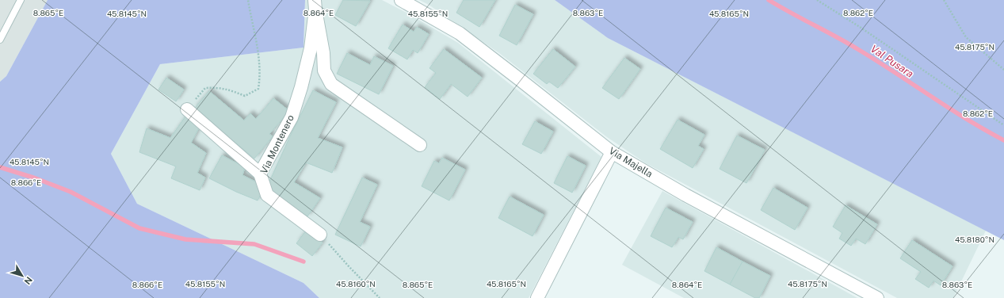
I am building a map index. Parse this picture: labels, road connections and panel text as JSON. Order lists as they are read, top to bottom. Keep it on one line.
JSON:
{"streets":{"street":["Via Montenero","Via Majella"]},"water":["Val Pusara"],"north":"bottom right","coordinates":["8.862°E","8.865°E","8.864°E","8.863°E","45.8155°N","45.8145°N","45.8165°N","45.8175°N","8.866°E","45.8180°N","45.8160°N"]}
